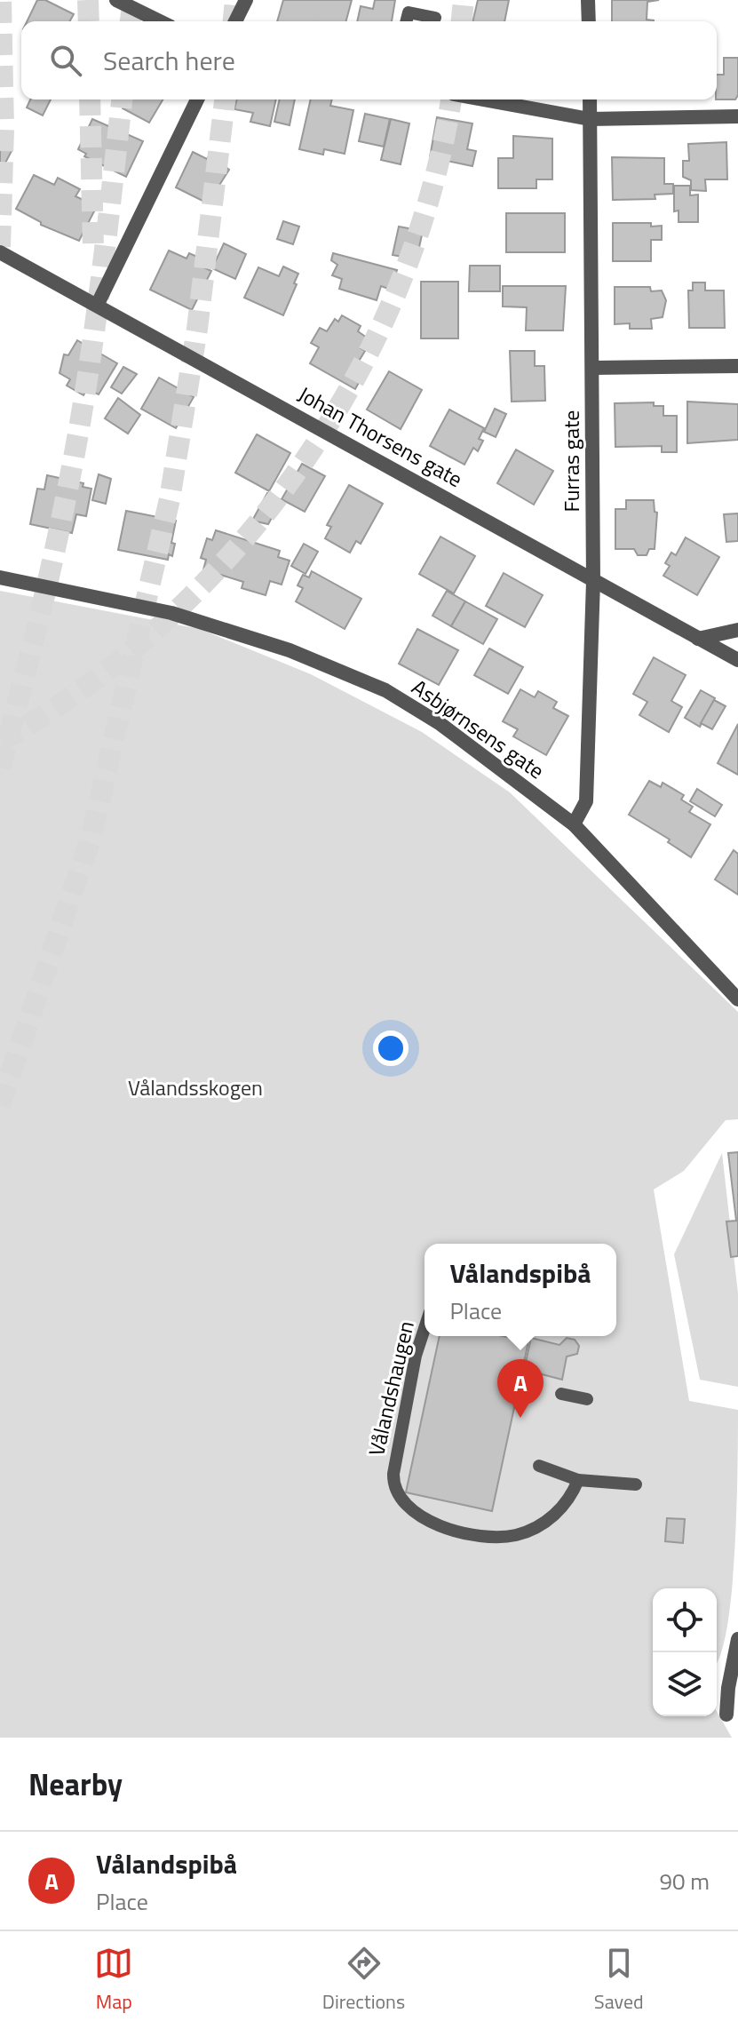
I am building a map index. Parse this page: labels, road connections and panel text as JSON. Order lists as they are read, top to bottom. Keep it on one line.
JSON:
{"streets":{"street":["Johan Thorsens gate","Furras gate","Asbjørnsens gate"],"lane":["Vålandshaugen"]},"crossings":[["Johan Thorsens gate","Furras gate"],["Furras gate","Asbjørnsens gate"]],"parks":["Vålandsskogen"],"page":{"search":"Search here","popup":["Vålandspibå","Place"],"pins":"A","heading":"Nearby","list":[{"mark":"A","name":"Vålandspibå","note":"Place","value":"90 m"}],"nav":["Map","Directions","Saved"]}}
